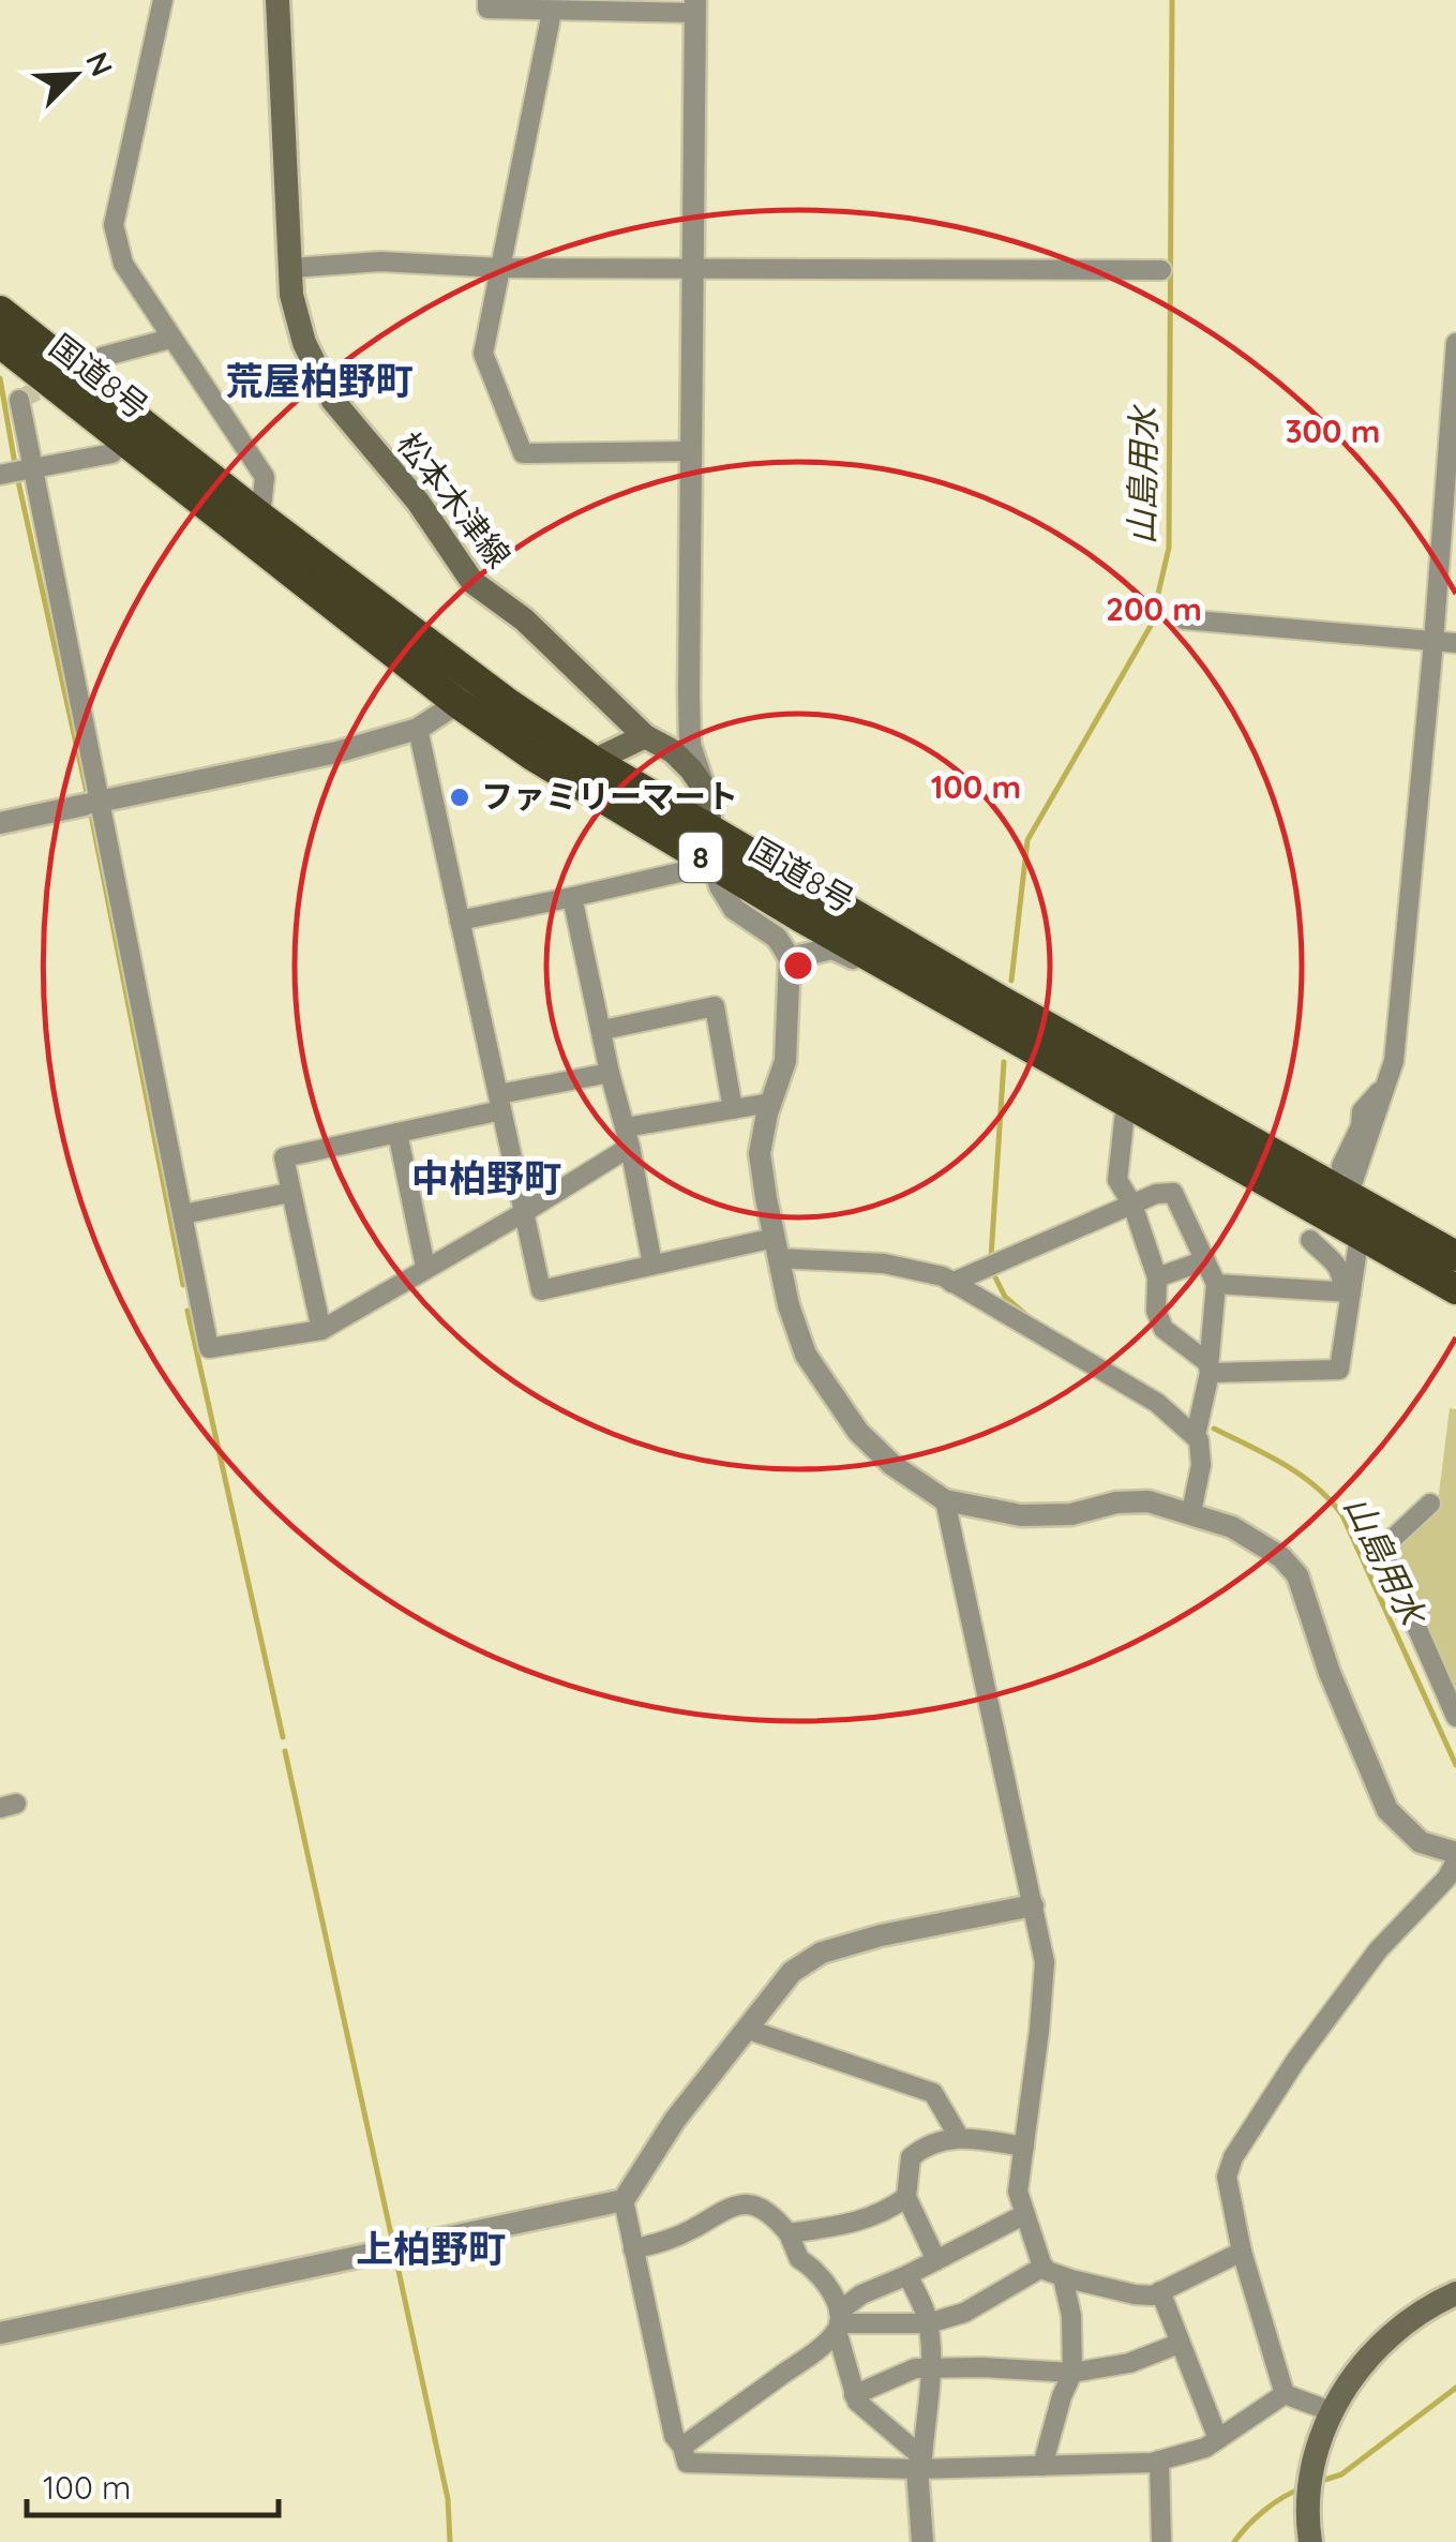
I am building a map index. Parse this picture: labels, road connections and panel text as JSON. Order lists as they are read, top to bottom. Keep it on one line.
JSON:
{"streets":{"highway":["国道8号","8"],"main road":["松本木津線"]},"districts":["荒屋柏野町","中柏野町","上柏野町"],"water":["山島用水"],"places":["ファミリーマート"],"scale_bar":"100 m","north":"top right","rings":["300 m","200 m","100 m"]}
